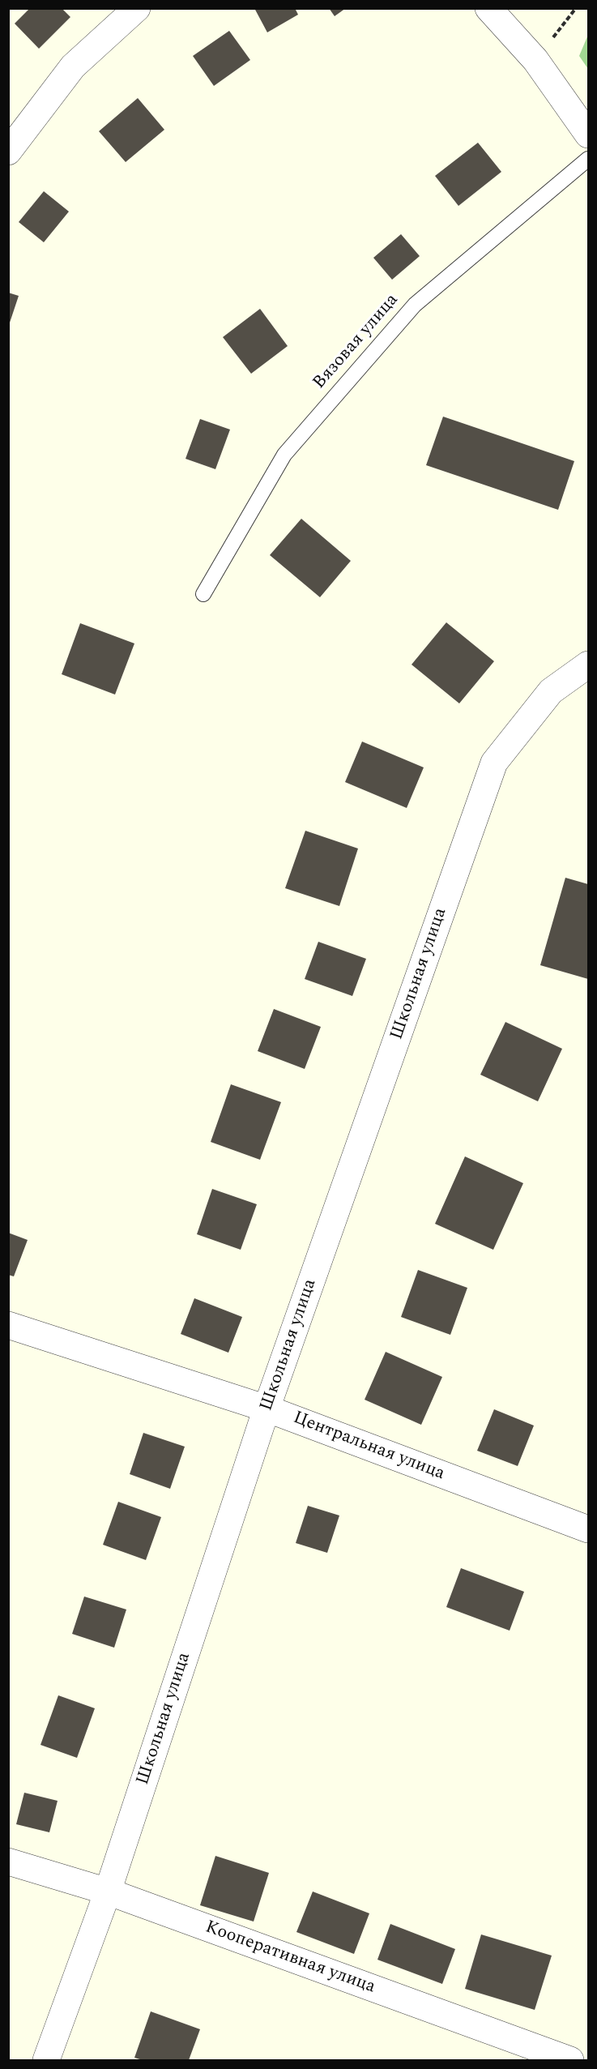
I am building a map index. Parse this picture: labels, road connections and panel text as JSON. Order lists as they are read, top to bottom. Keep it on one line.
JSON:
{"streets":{"street":["Школьная улица","Центральная улица","Кооперативная улица"],"lane":["Вязовая улица"]},"crossings":[["Школьная улица","Центральная улица"],["Школьная улица","Кооперативная улица"]]}
